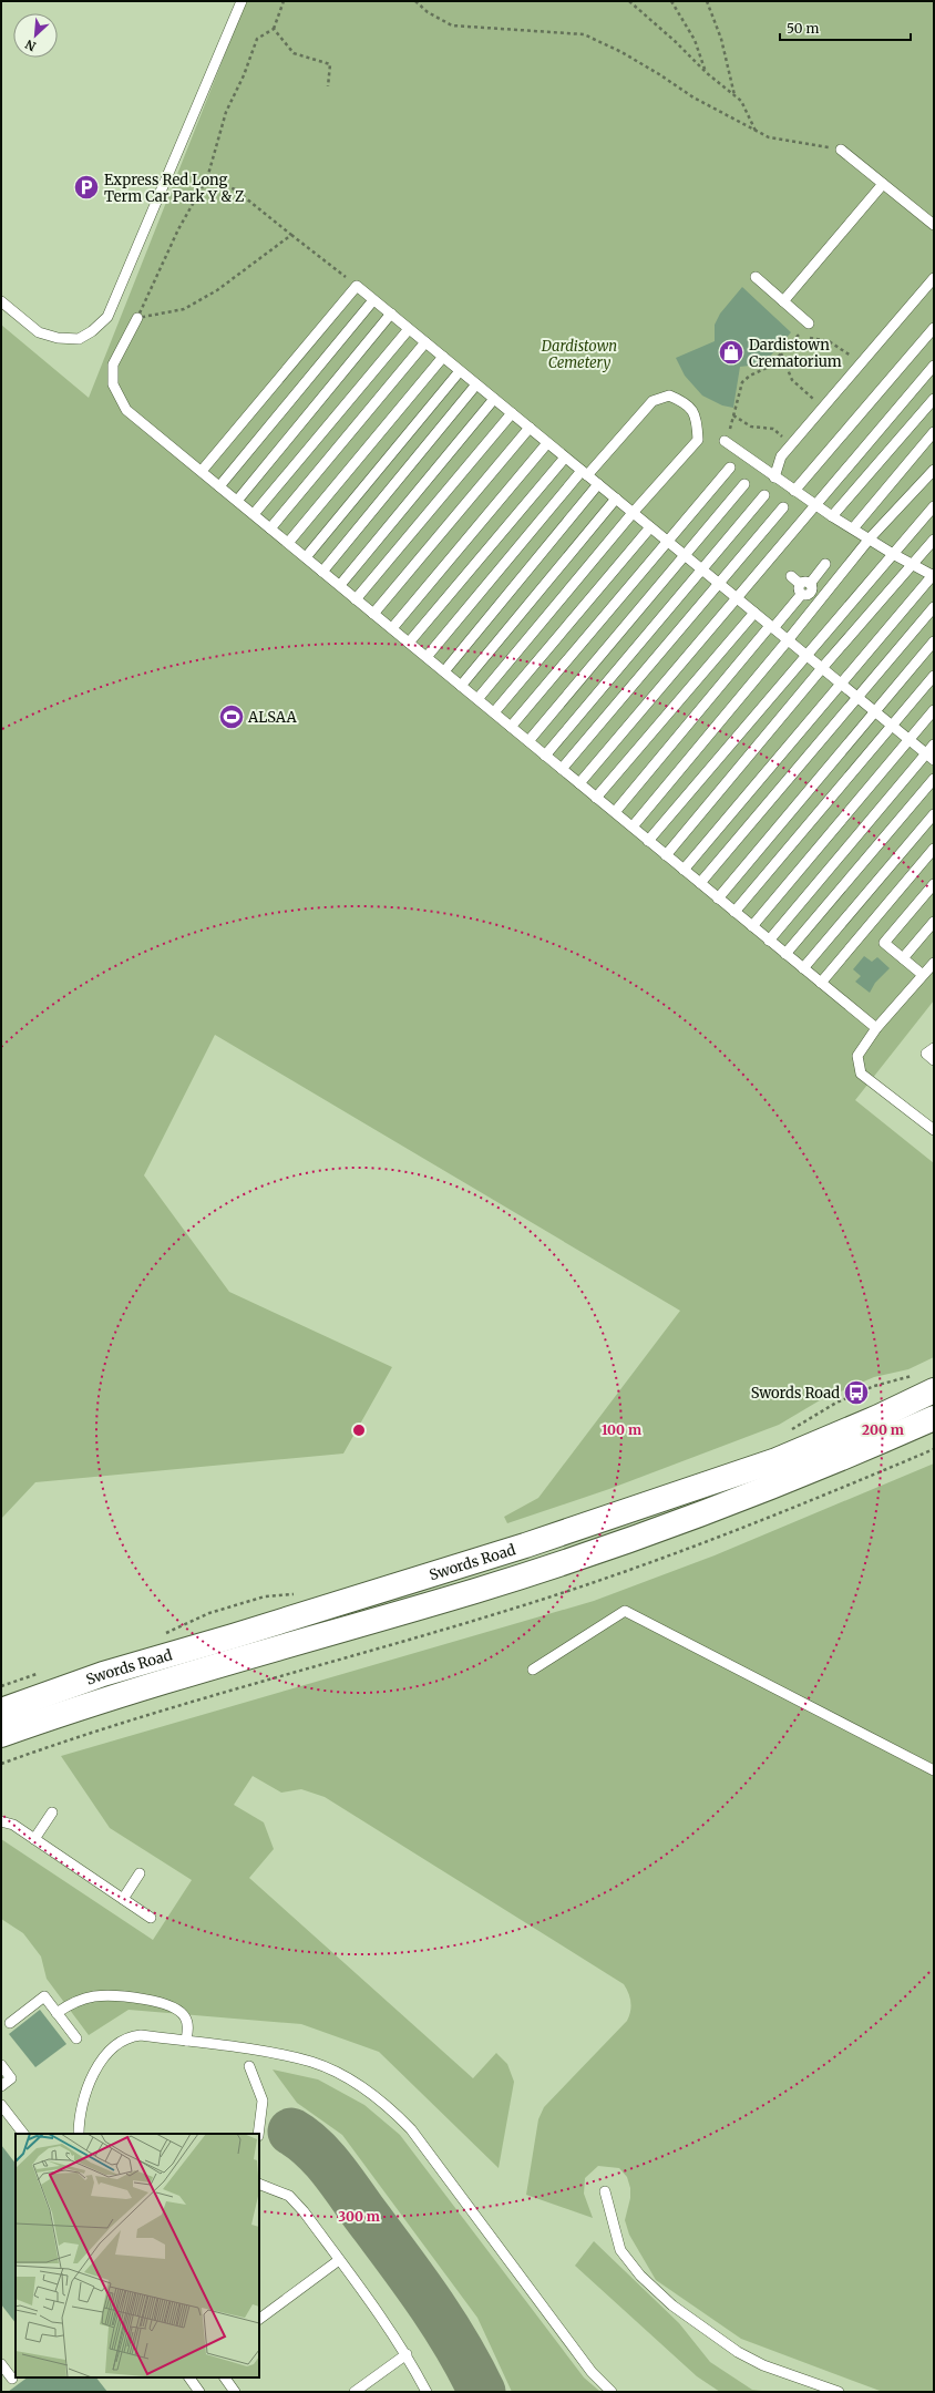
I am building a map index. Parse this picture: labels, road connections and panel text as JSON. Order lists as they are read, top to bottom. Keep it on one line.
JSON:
{"streets":{"main road":["Swords Road"]},"parks":["Dardistown Cemetery"],"places":{"parking":["Express Red Long Term Car Park Y & Z"],"shop":["Dardistown Crematorium"],"sports":["ALSAA"],"bus stop":["Swords Road"]},"scale_bar":"50 m","north":"bottom left","rings":["100 m","200 m","300 m"]}
